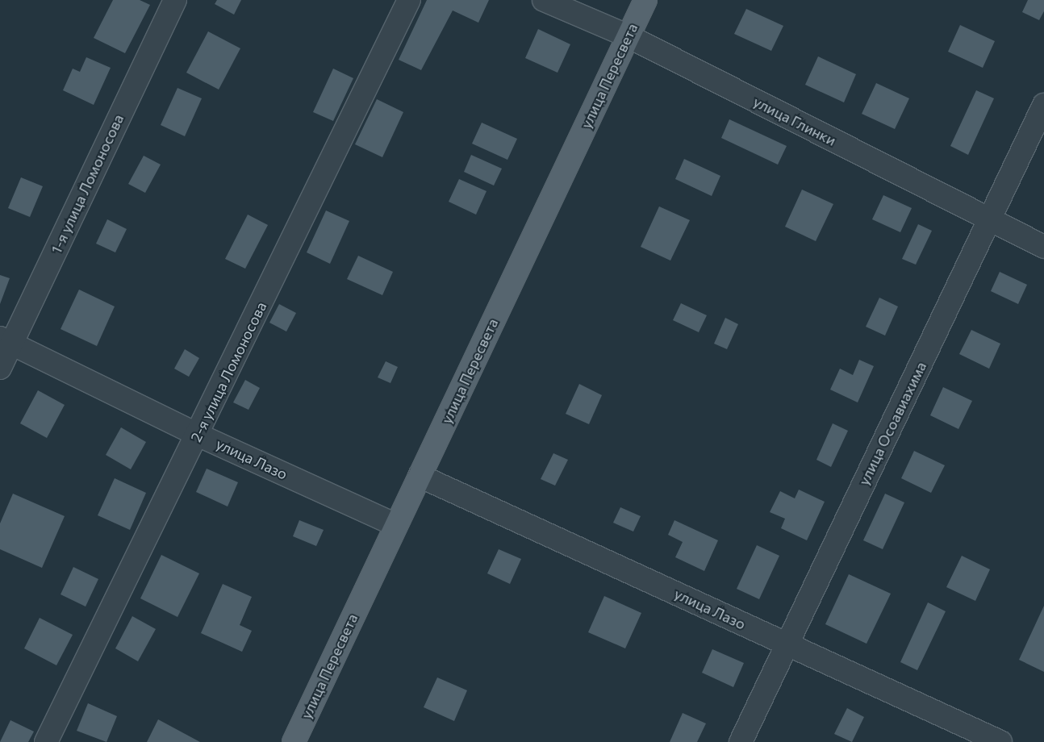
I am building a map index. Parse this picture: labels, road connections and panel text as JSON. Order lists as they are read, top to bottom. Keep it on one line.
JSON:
{"streets":{"main road":["улица Пересвета"],"street":["улица Глинки","1-я улица Ломоносова","2-я улица Ломоносова","улица Осоавиахима","улица Лазо"]},"crossings":[["улица Пересвета","улица Глинки"],["улица Пересвета","улица Лазо"],["улица Глинки","улица Осоавиахима"],["1-я улица Ломоносова","улица Лазо"],["2-я улица Ломоносова","улица Лазо"],["улица Осоавиахима","улица Лазо"]]}
